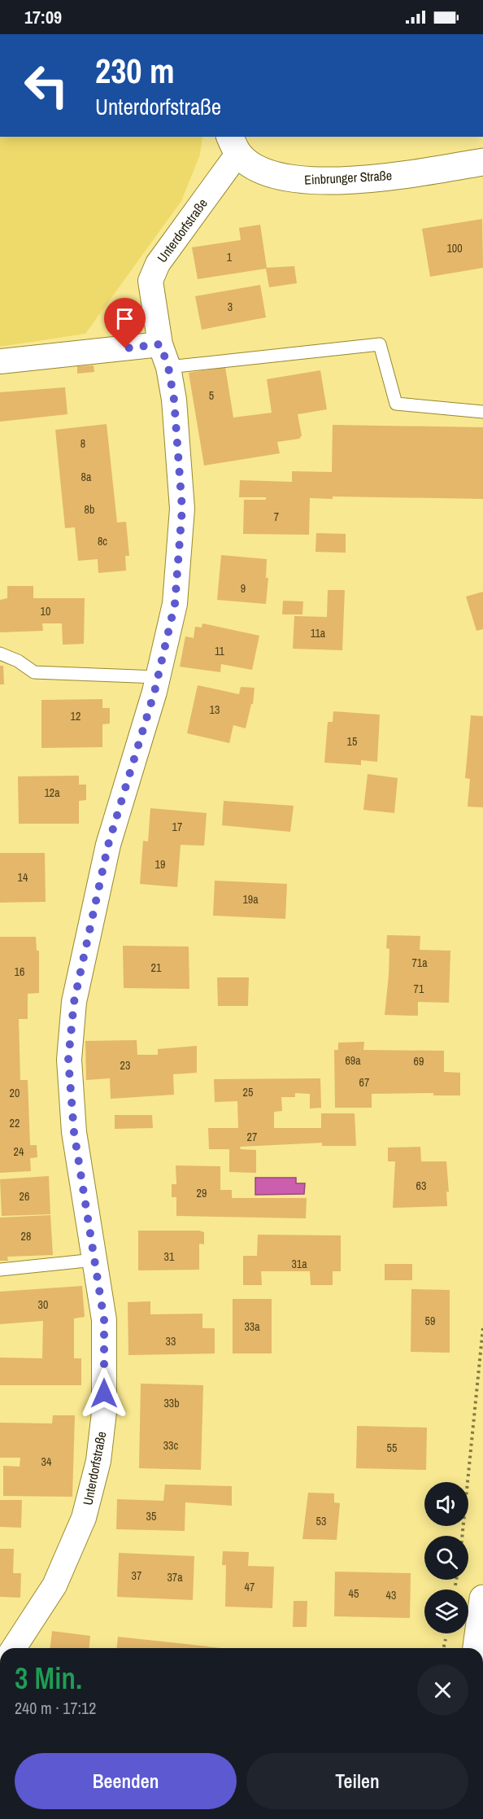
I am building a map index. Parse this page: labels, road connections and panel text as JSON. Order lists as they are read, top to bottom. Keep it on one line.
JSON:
{"streets":{"street":["Einbrunger Straße","Unterdorfstraße"]},"crossings":[["Einbrunger Straße","Unterdorfstraße"]],"house_numbers":["100","1","3","5","8","8a","8b","7","8c","9","10","11a","11","13","12","15","12a","17","19","14","19a","71a","21","16","71","69a","69","23","67","25","20","22","27","24","63","29","26","28","31","31a","30","59","33a","33","33b","33c","55","34","35","53","37","37a","47","45","43"],"page":{"status":"17:09","turn":["230 m","Unterdorfstraße"],"heading":["3 Min.","240 m · 17:12"],"buttons":["Beenden","Teilen"]}}
